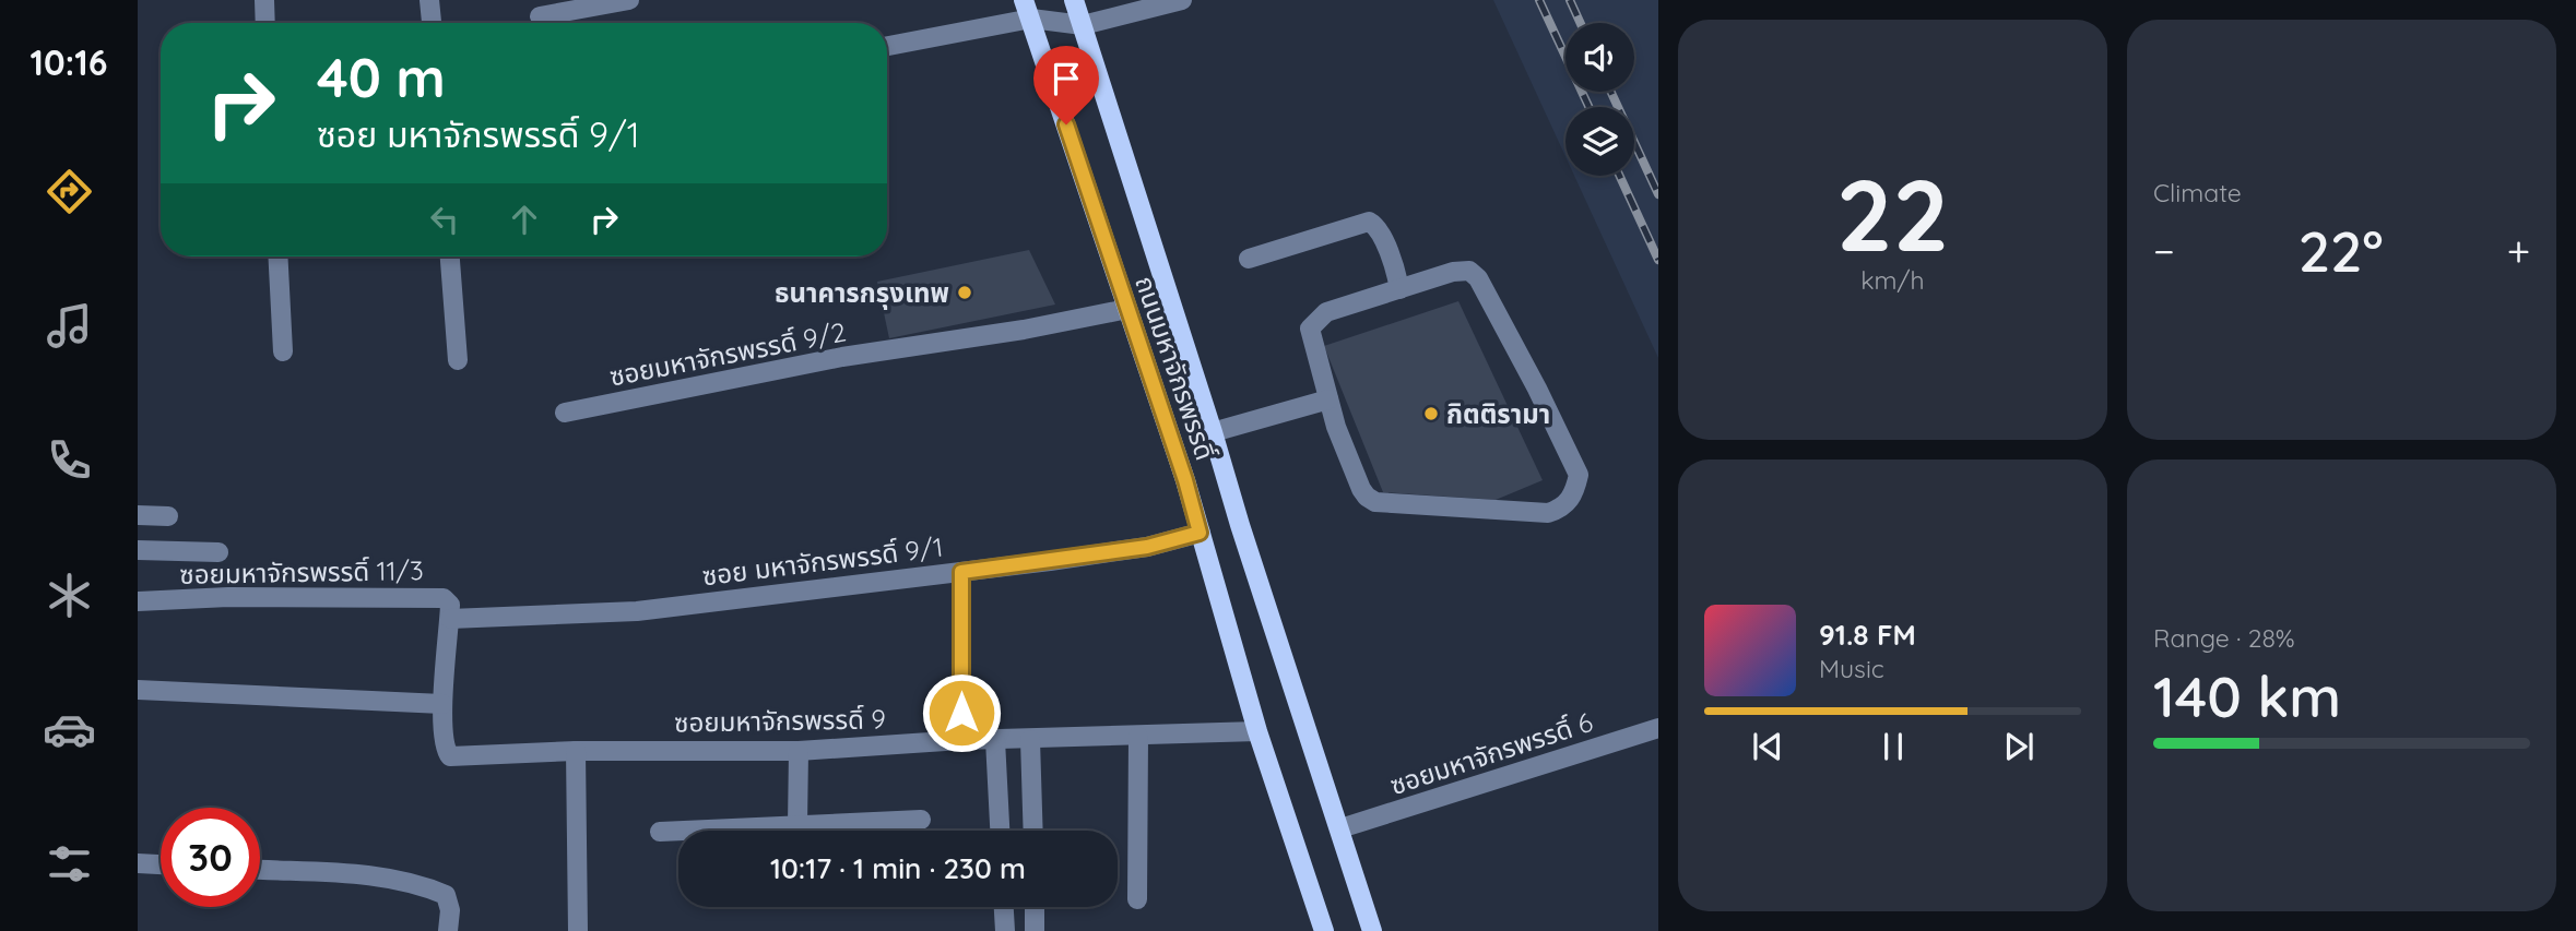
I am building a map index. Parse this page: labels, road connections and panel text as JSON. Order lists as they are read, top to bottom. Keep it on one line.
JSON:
{"streets":{"main road":["ถนนมหาจักรพรรดิ์"],"street":["ซอยมหาจักรพรรดิ์ 9/2","ซอย มหาจักรพรรดิ์ 9/1","ซอยมหาจักรพรรดิ์ 11/3","ซอยมหาจักรพรรดิ์ 9","ซอยมหาจักรพรรดิ์ 6"]},"crossings":[["ซอยมหาจักรพรรดิ์ 9/2","ถนนมหาจักรพรรดิ์"],["ถนนมหาจักรพรรดิ์","ซอย มหาจักรพรรดิ์ 9/1"],["ถนนมหาจักรพรรดิ์","ซอยมหาจักรพรรดิ์ 9"],["ถนนมหาจักรพรรดิ์","ซอยมหาจักรพรรดิ์ 6"],["ซอย มหาจักรพรรดิ์ 9/1","ซอยมหาจักรพรรดิ์ 11/3"],["ซอย มหาจักรพรรดิ์ 9/1","ซอยมหาจักรพรรดิ์ 9"],["ซอยมหาจักรพรรดิ์ 11/3","ซอยมหาจักรพรรดิ์ 9"]],"places":["ธนาคารกรุงเทพ","กิตติรามา"],"page":{"tabs":"10:16","tile":[["22","km/h"],"Climate",["Range · 28%","140 km"]],"turn":["40 m","ซอย มหาจักรพรรดิ์ 9/1"],"heat":["−","22°","+"],"song":["91.8 FM","Music"],"limit":"30","trip":"10:17 · 1 min · 230 m"}}
